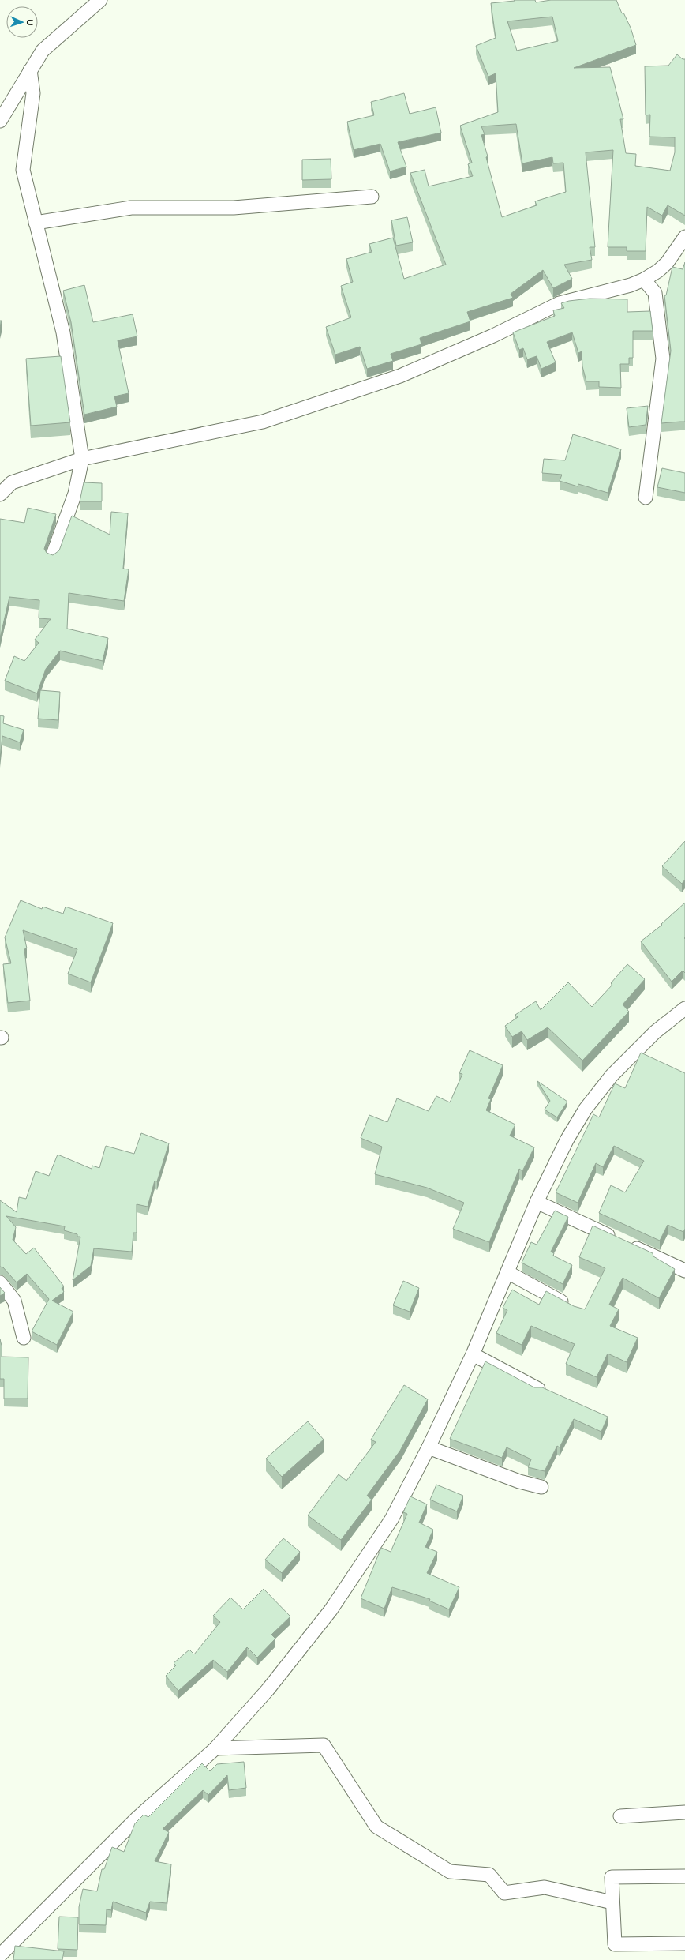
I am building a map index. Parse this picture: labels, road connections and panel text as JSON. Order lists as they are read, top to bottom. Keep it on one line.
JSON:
{"north":"right"}
